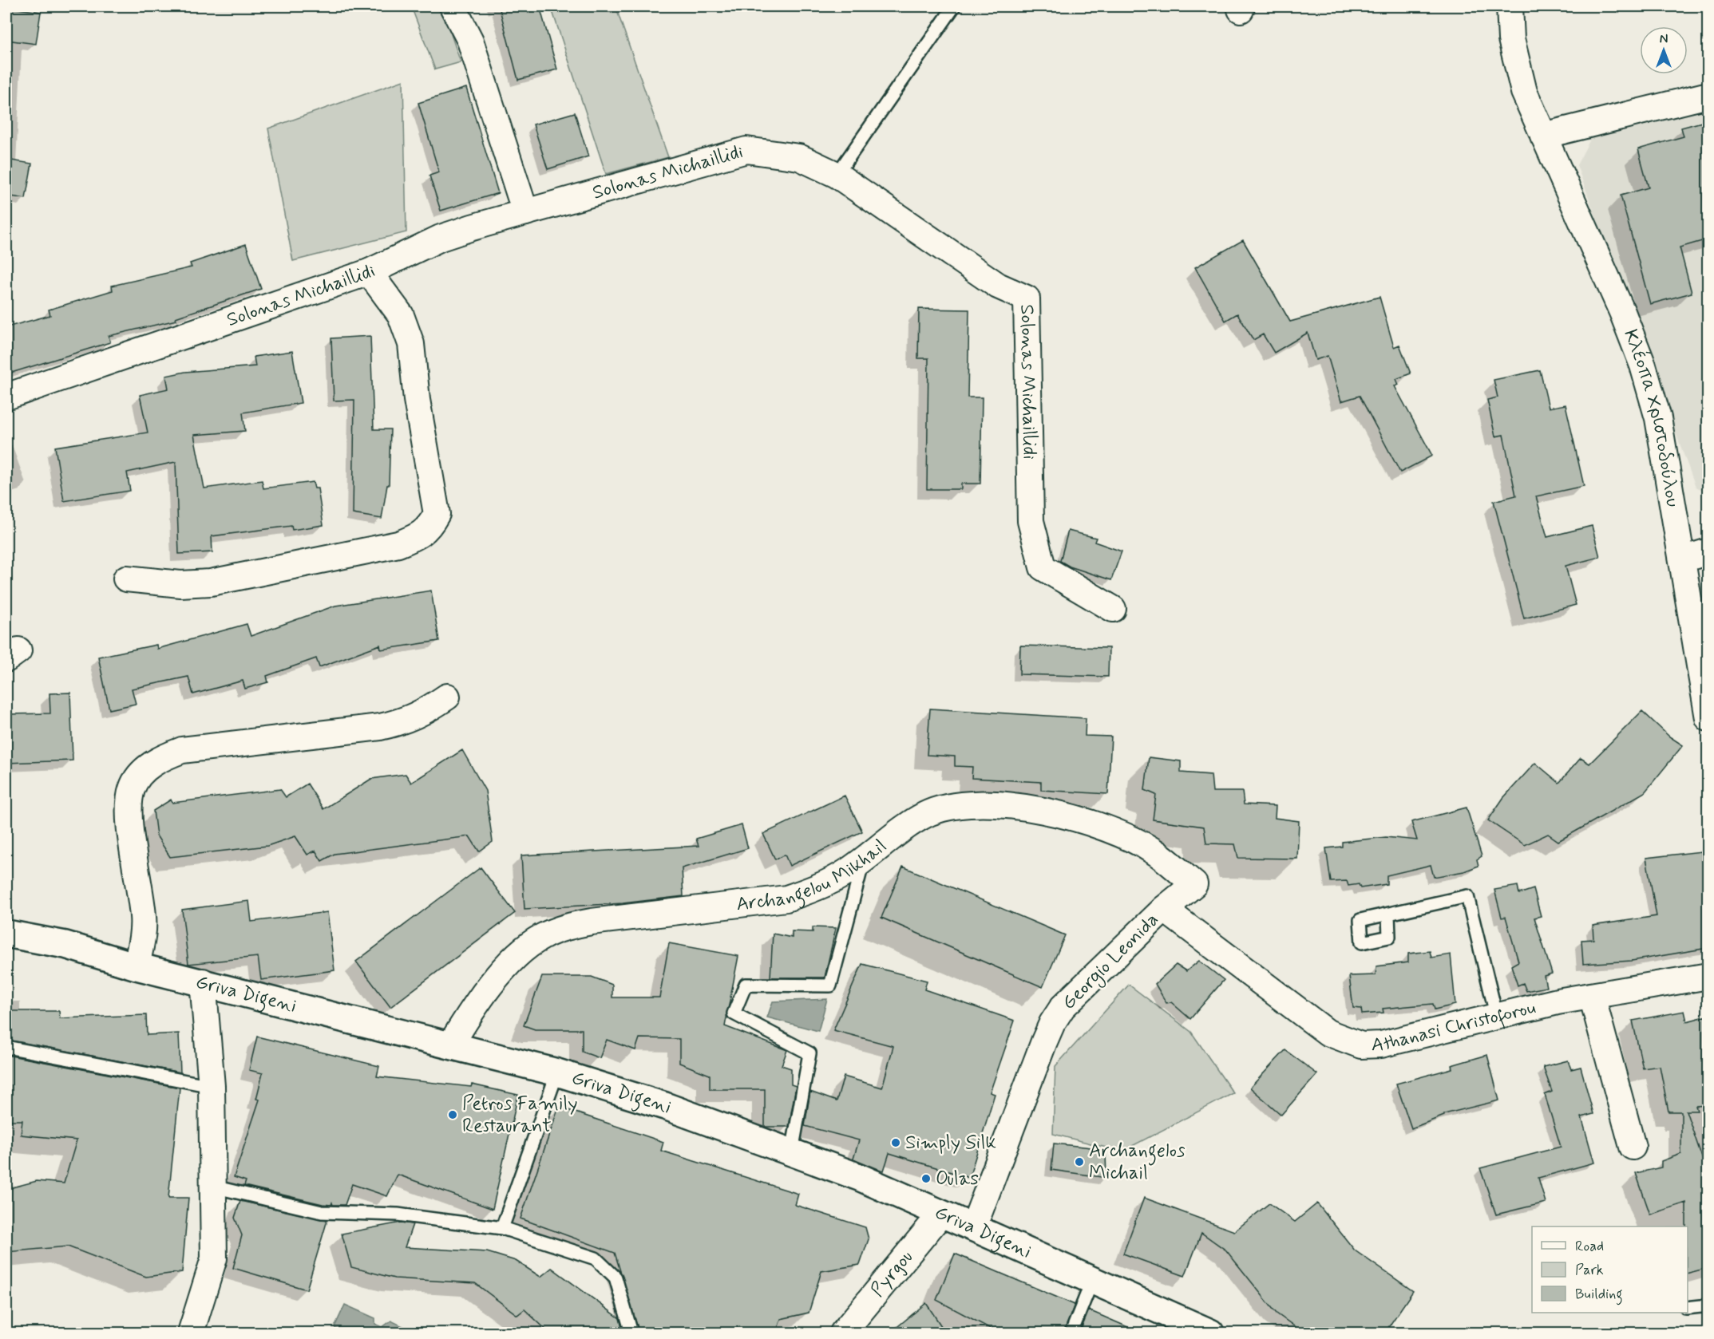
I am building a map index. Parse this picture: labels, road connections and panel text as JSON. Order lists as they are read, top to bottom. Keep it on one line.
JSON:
{"streets":{"main road":["Griva Digeni"],"street":["Solonas Michaillidi","Κλέοπα Χριστοδούλου","Archangelou Mikhail","Georgio Leonida","Athanasi Christoforou","Pyrgou"]},"crossings":[["Archangelou Mikhail","Georgio Leonida"],["Archangelou Mikhail","Griva Digeni"],["Archangelou Mikhail","Athanasi Christoforou"],["Georgio Leonida","Griva Digeni"],["Georgio Leonida","Athanasi Christoforou"],["Griva Digeni","Pyrgou"]],"places":["Petros Family Restaurant","Simply Silk","Archangelos Michail","Oulas"],"legend":["Road","Park","Building"],"north":"top"}
